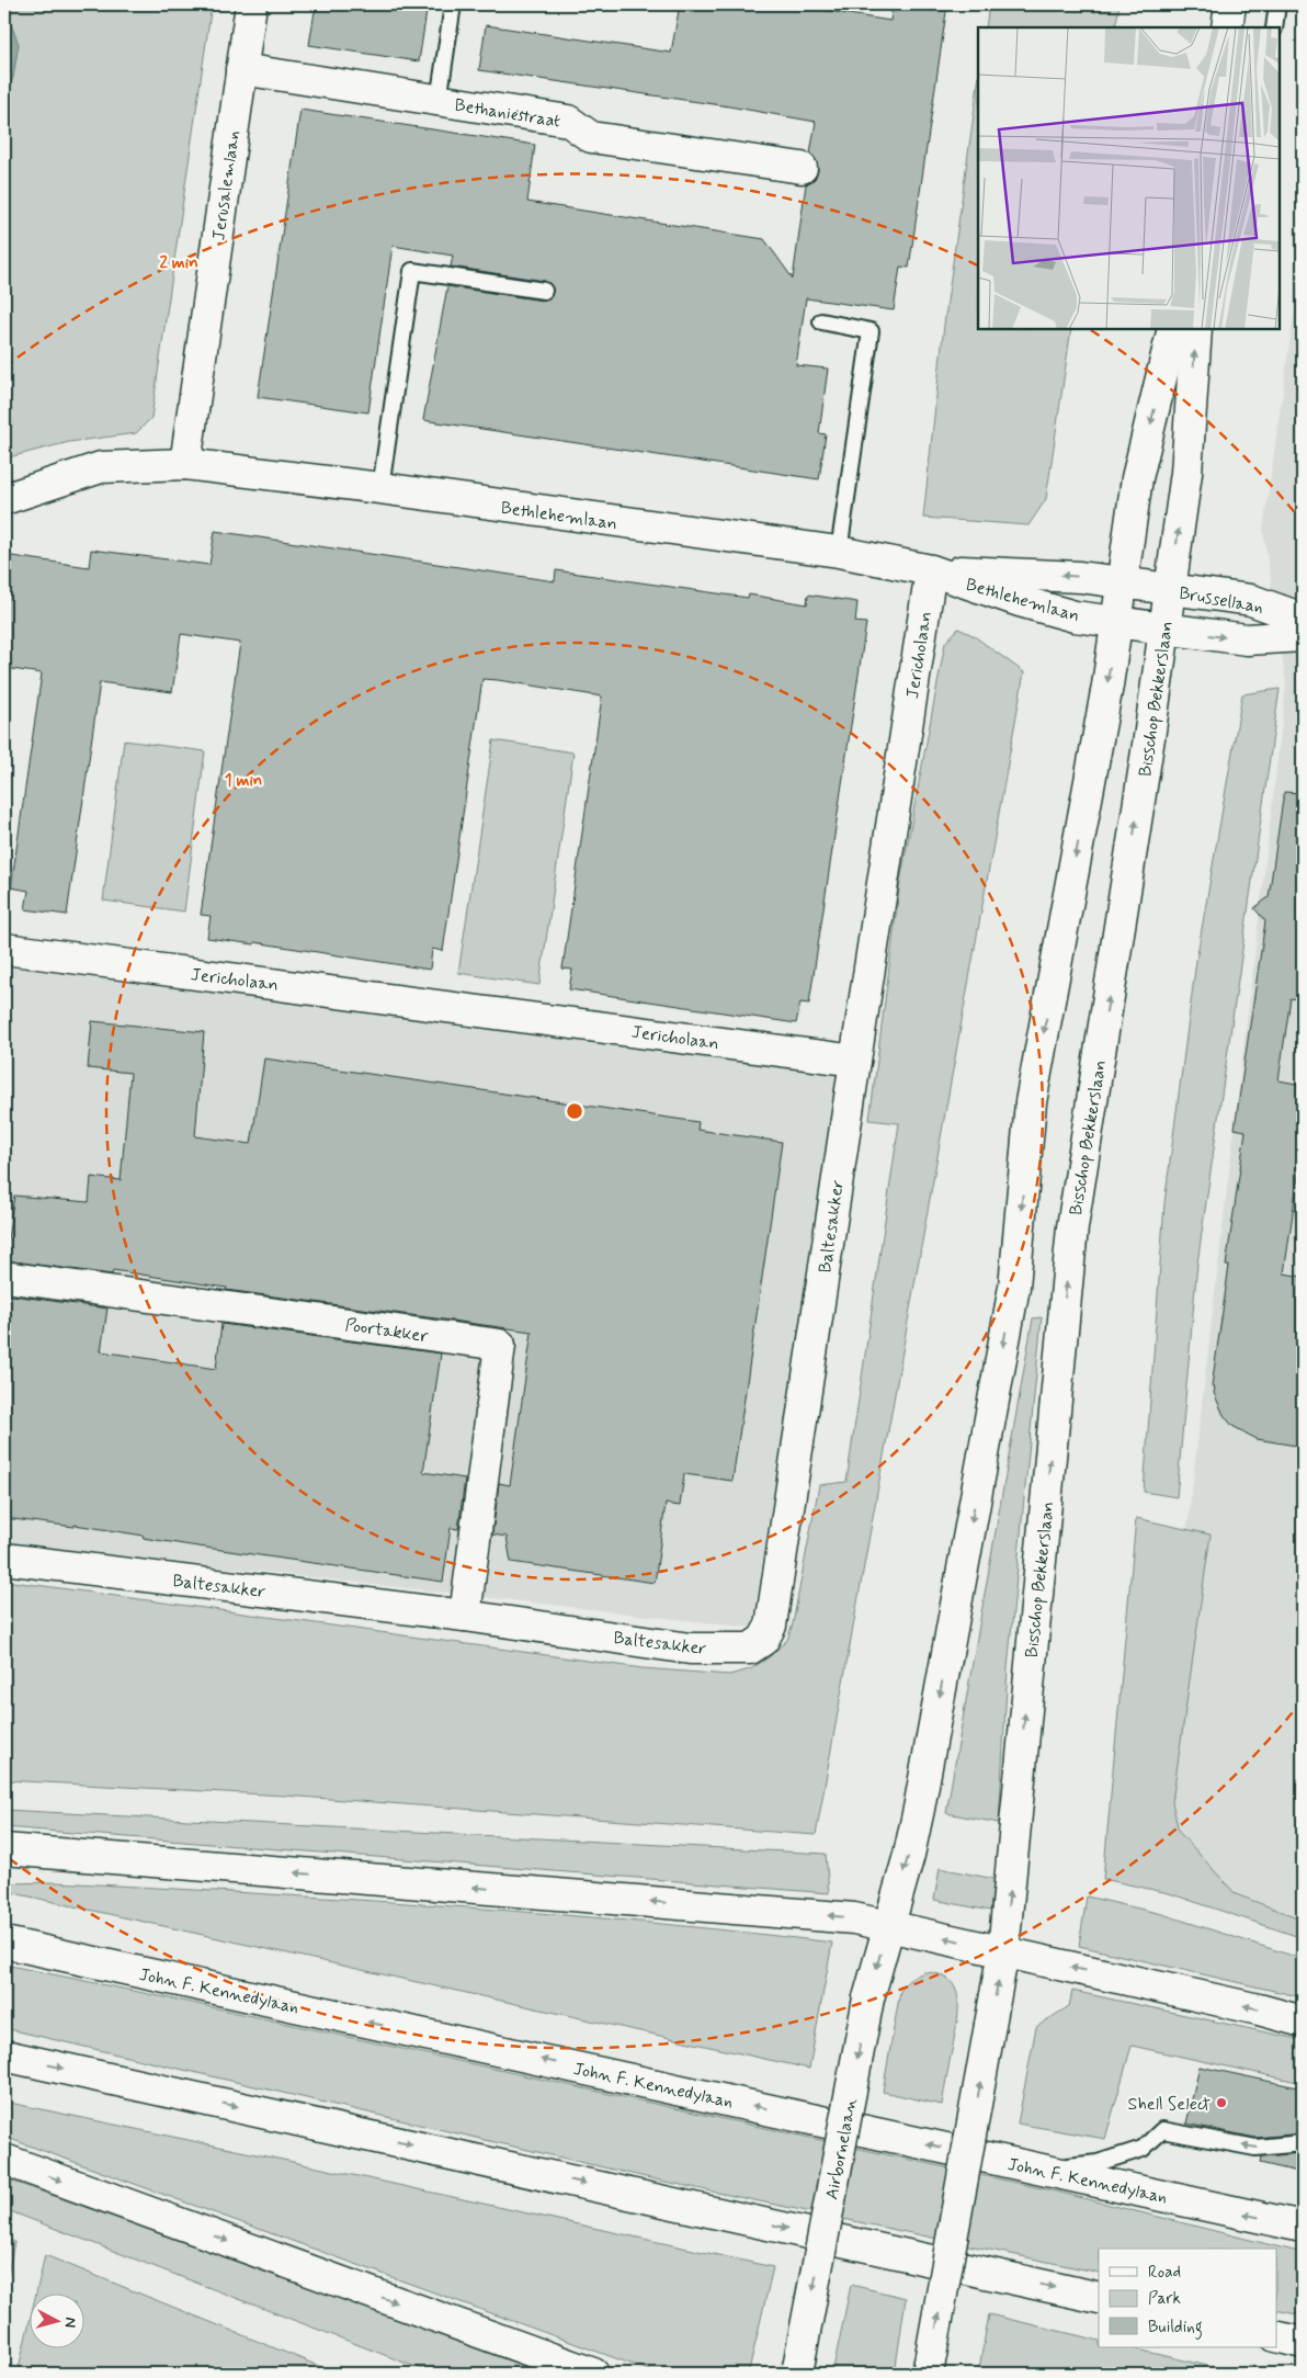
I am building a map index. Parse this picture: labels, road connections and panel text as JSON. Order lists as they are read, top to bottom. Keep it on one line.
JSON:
{"streets":{"main road":["Bethaniëstraat","Jerusalemlaan","Bethlehemlaan","Brussellaan","Jericholaan","Bisschop Bekkerslaan","Baltesakker","Poortakker","John F. Kennedylaan","Airbornelaan"]},"crossings":[["Bethaniëstraat","Jerusalemlaan"],["Jerusalemlaan","Bethlehemlaan"],["Bethlehemlaan","Brussellaan"],["Bethlehemlaan","Jericholaan"],["Bethlehemlaan","Bisschop Bekkerslaan"],["Brussellaan","Bisschop Bekkerslaan"],["Jericholaan","Baltesakker"],["Baltesakker","Poortakker"]],"places":["Shell Select"],"legend":["Road","Park","Building"],"north":"right","rings":["2 min","1 min"]}
